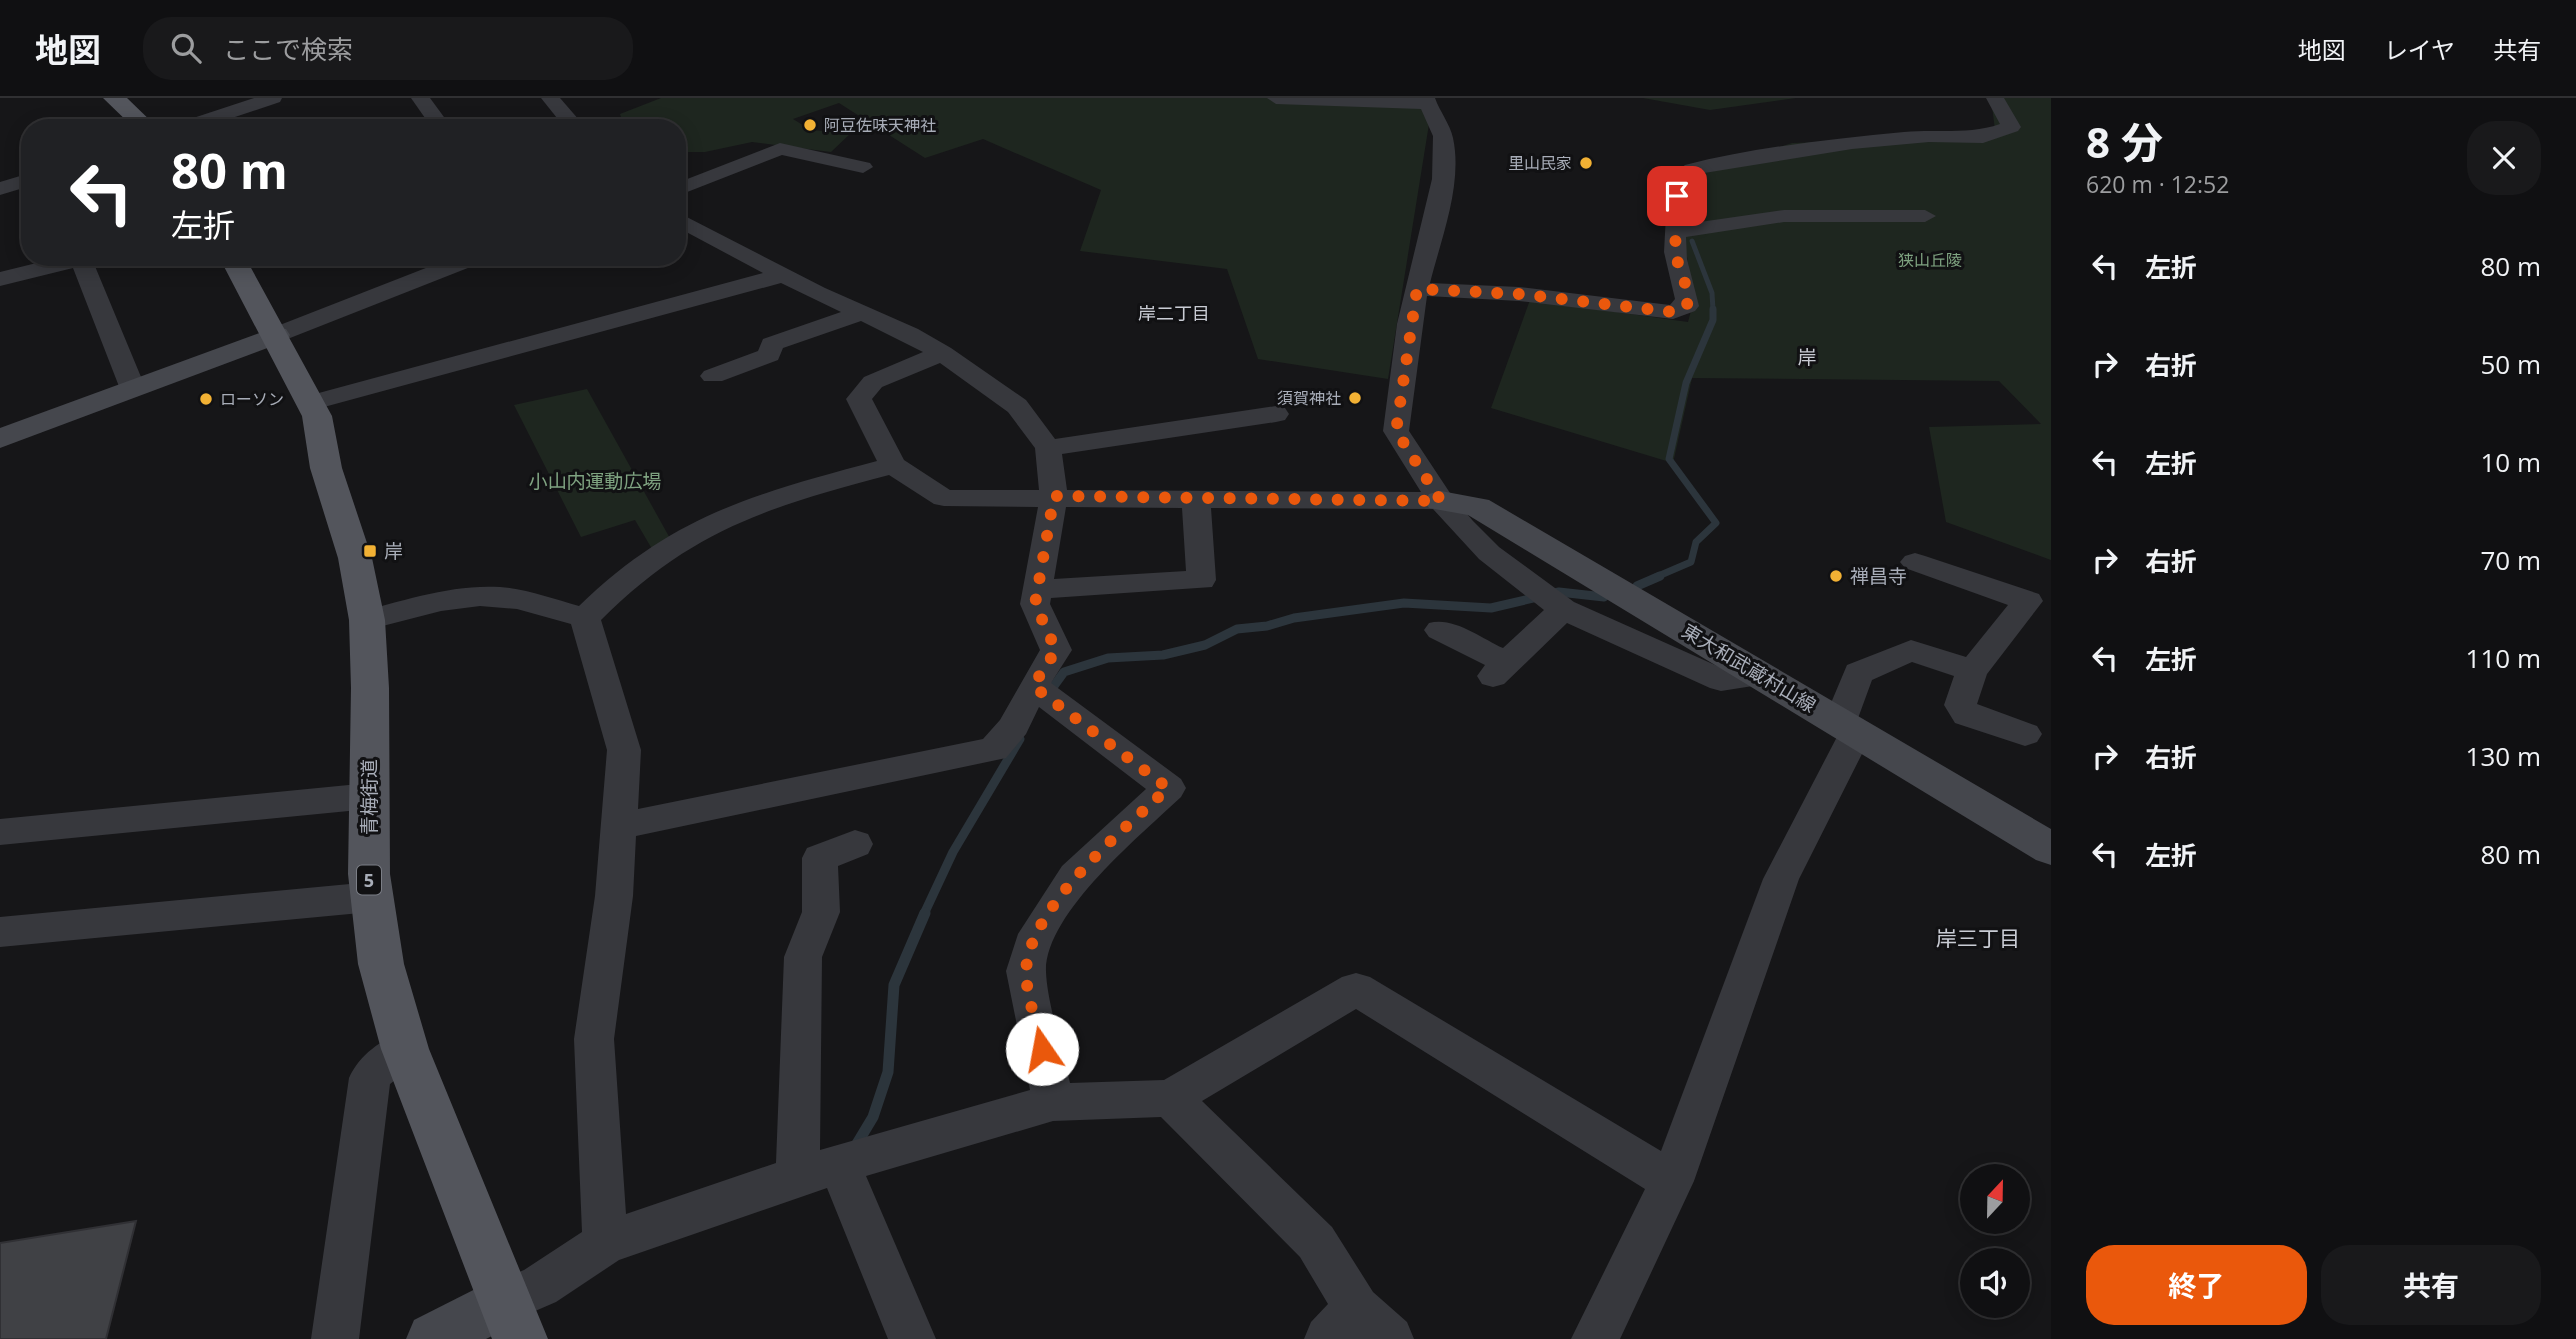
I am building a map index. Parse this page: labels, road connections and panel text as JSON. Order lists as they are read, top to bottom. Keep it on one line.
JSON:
{"streets":{"main road":["青梅街道","5"],"street":["東大和武蔵村山線"]},"districts":["岸二丁目","岸","岸三丁目"],"parks":["狭山丘陵","小山内運動広場"],"places":{"other":["阿豆佐味天神社","里山民家","須賀神社","ローソン","禅昌寺"],"transit":["岸"]},"north":"top","page":{"header":"地図","search":"ここで検索","nav":["地図","レイヤ","共有"],"heading":["8 分","620 m · 12:52"],"turn":["80 m","左折"],"list":[{"name":"左折","value":"80 m"},{"name":"右折","value":"50 m"},{"name":"左折","value":"10 m"},{"name":"右折","value":"70 m"},{"name":"左折","value":"110 m"},{"name":"右折","value":"130 m"},{"name":"左折","value":"80 m"}],"buttons":["終了","共有"]}}
